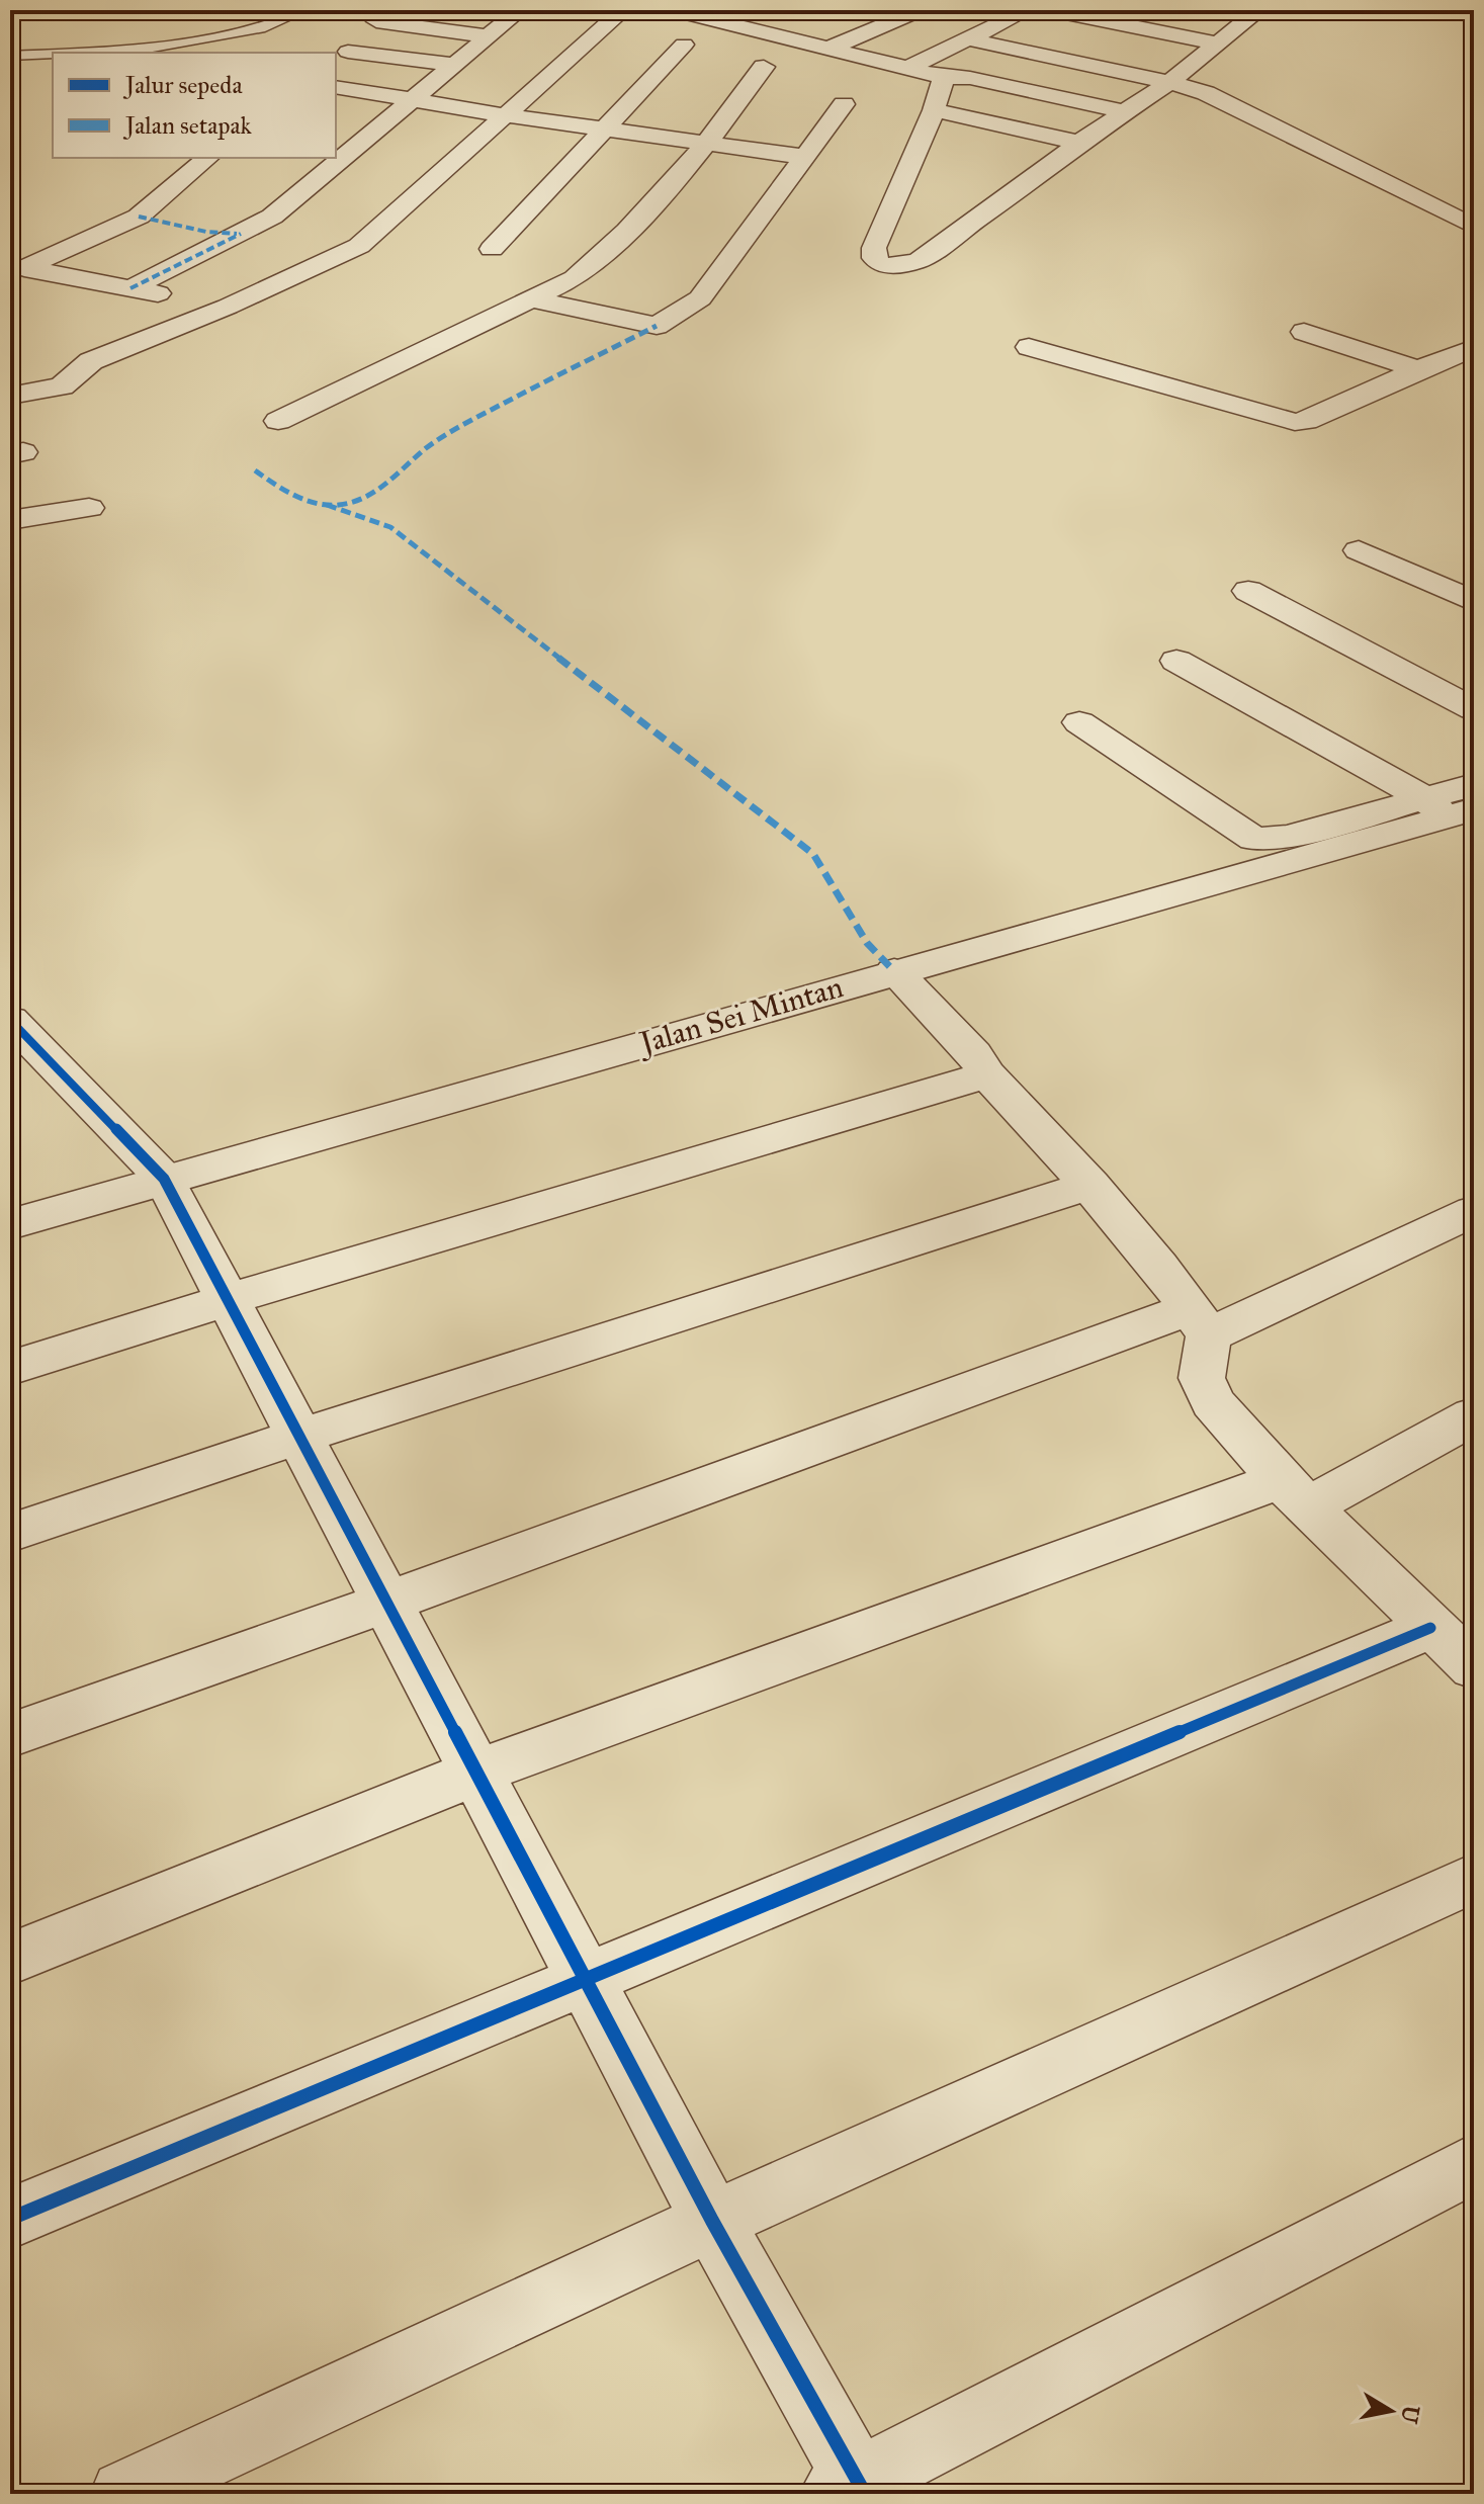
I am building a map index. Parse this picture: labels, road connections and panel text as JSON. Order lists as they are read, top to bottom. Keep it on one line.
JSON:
{"streets":{"street":["Jalan Sei Mintan"]},"legend":["Jalur sepeda","Jalan setapak"],"north":"right"}
